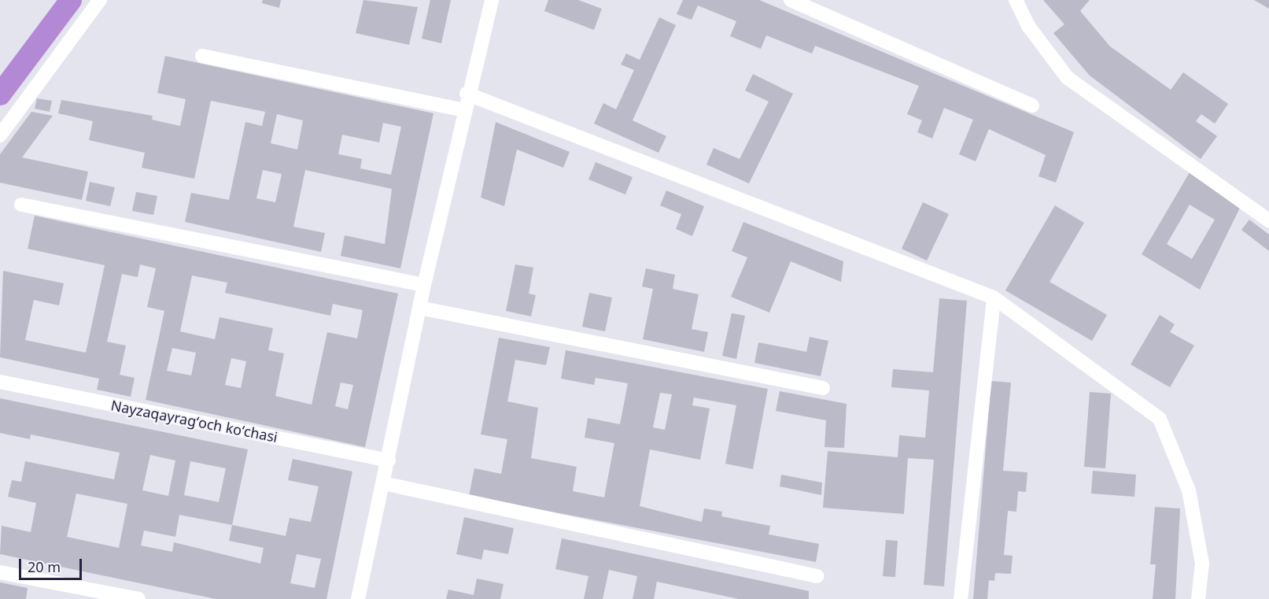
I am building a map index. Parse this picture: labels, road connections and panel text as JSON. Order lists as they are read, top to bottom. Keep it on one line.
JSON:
{"streets":{"street":["Nayzaqayragʻoch koʻchasi"]},"scale_bar":"20 m"}
